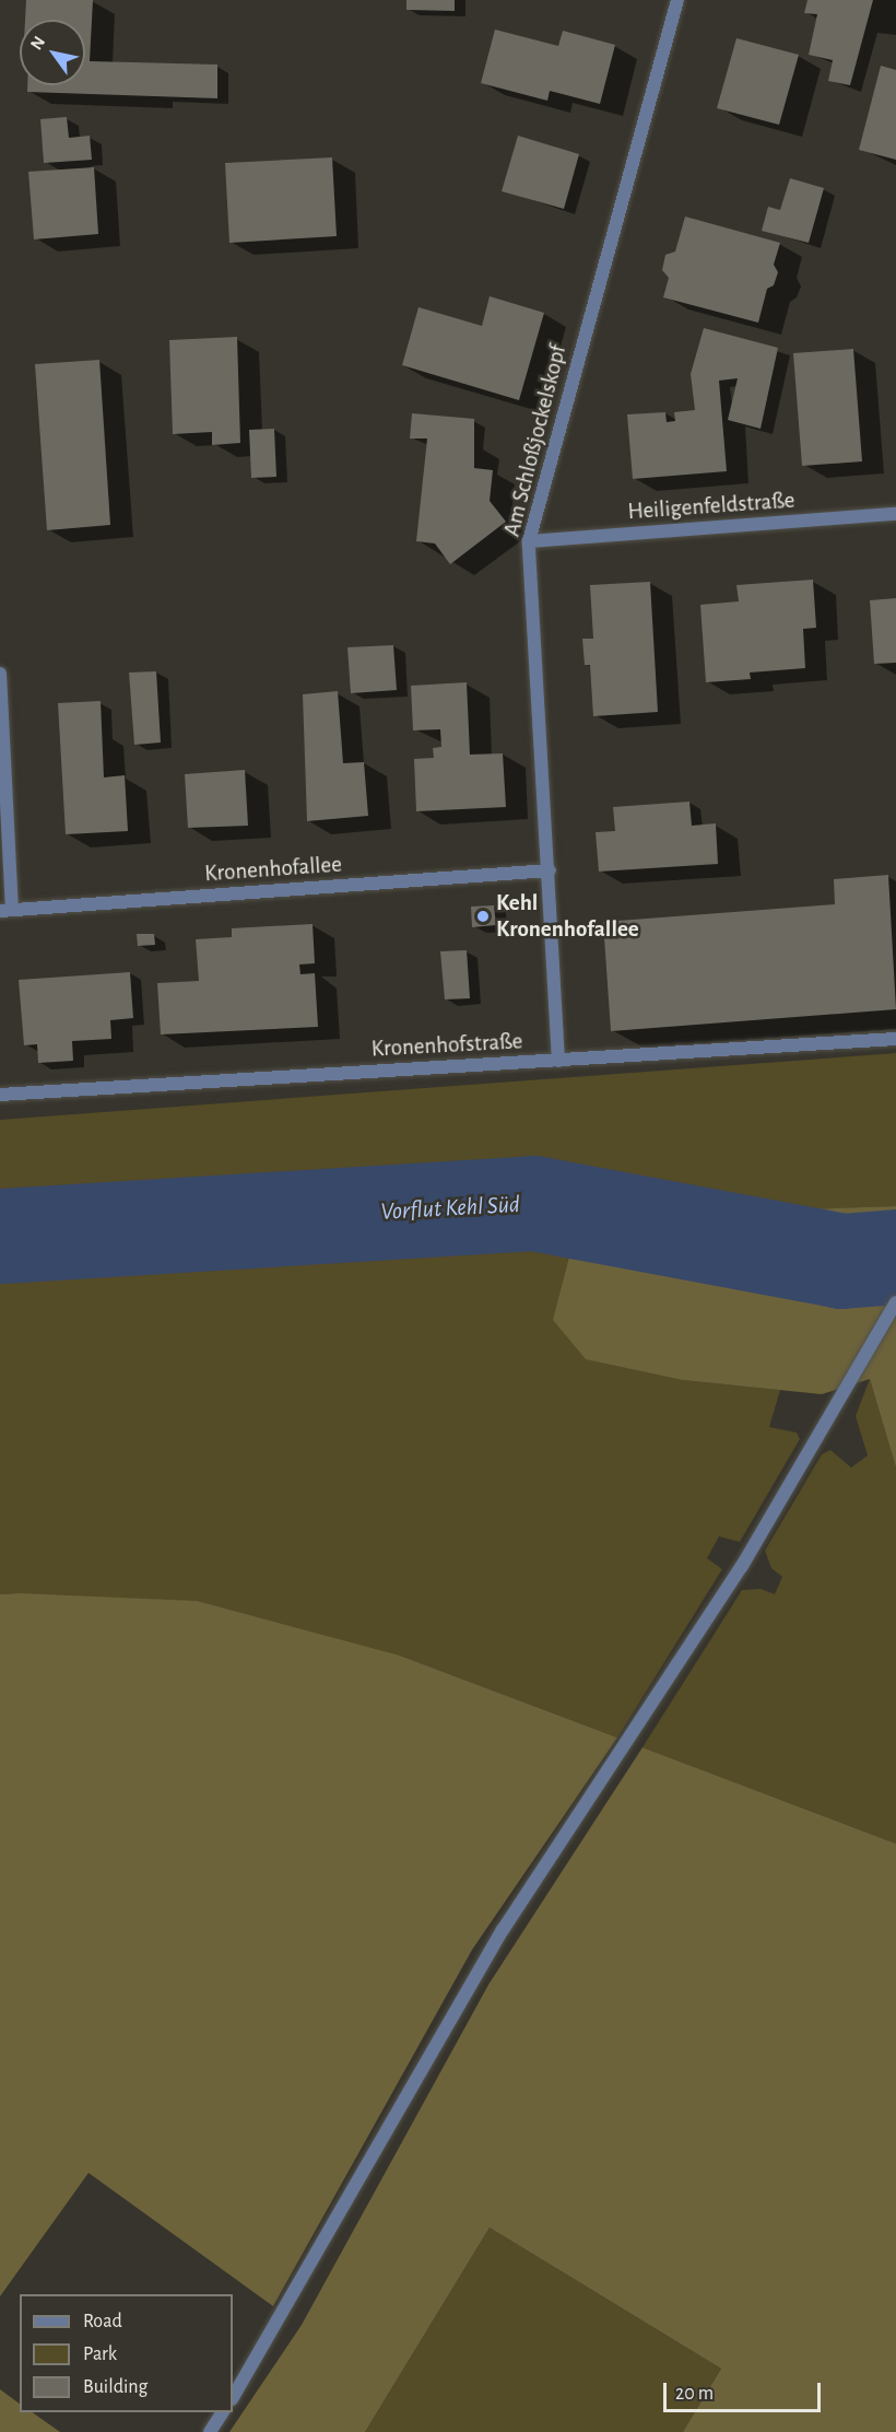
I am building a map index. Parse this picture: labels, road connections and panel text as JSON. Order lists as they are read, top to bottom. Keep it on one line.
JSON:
{"streets":{"street":["Am Schloßjockelskopf","Heiligenfeldstraße","Kronenhofallee","Kronenhofstraße"]},"crossings":[["Am Schloßjockelskopf","Heiligenfeldstraße"],["Am Schloßjockelskopf","Kronenhofallee"],["Am Schloßjockelskopf","Kronenhofstraße"]],"water":["Vorflut Kehl Süd"],"places":["Kehl Kronenhofallee"],"legend":["Road","Park","Building"],"scale_bar":"20 m","north":"top left"}
